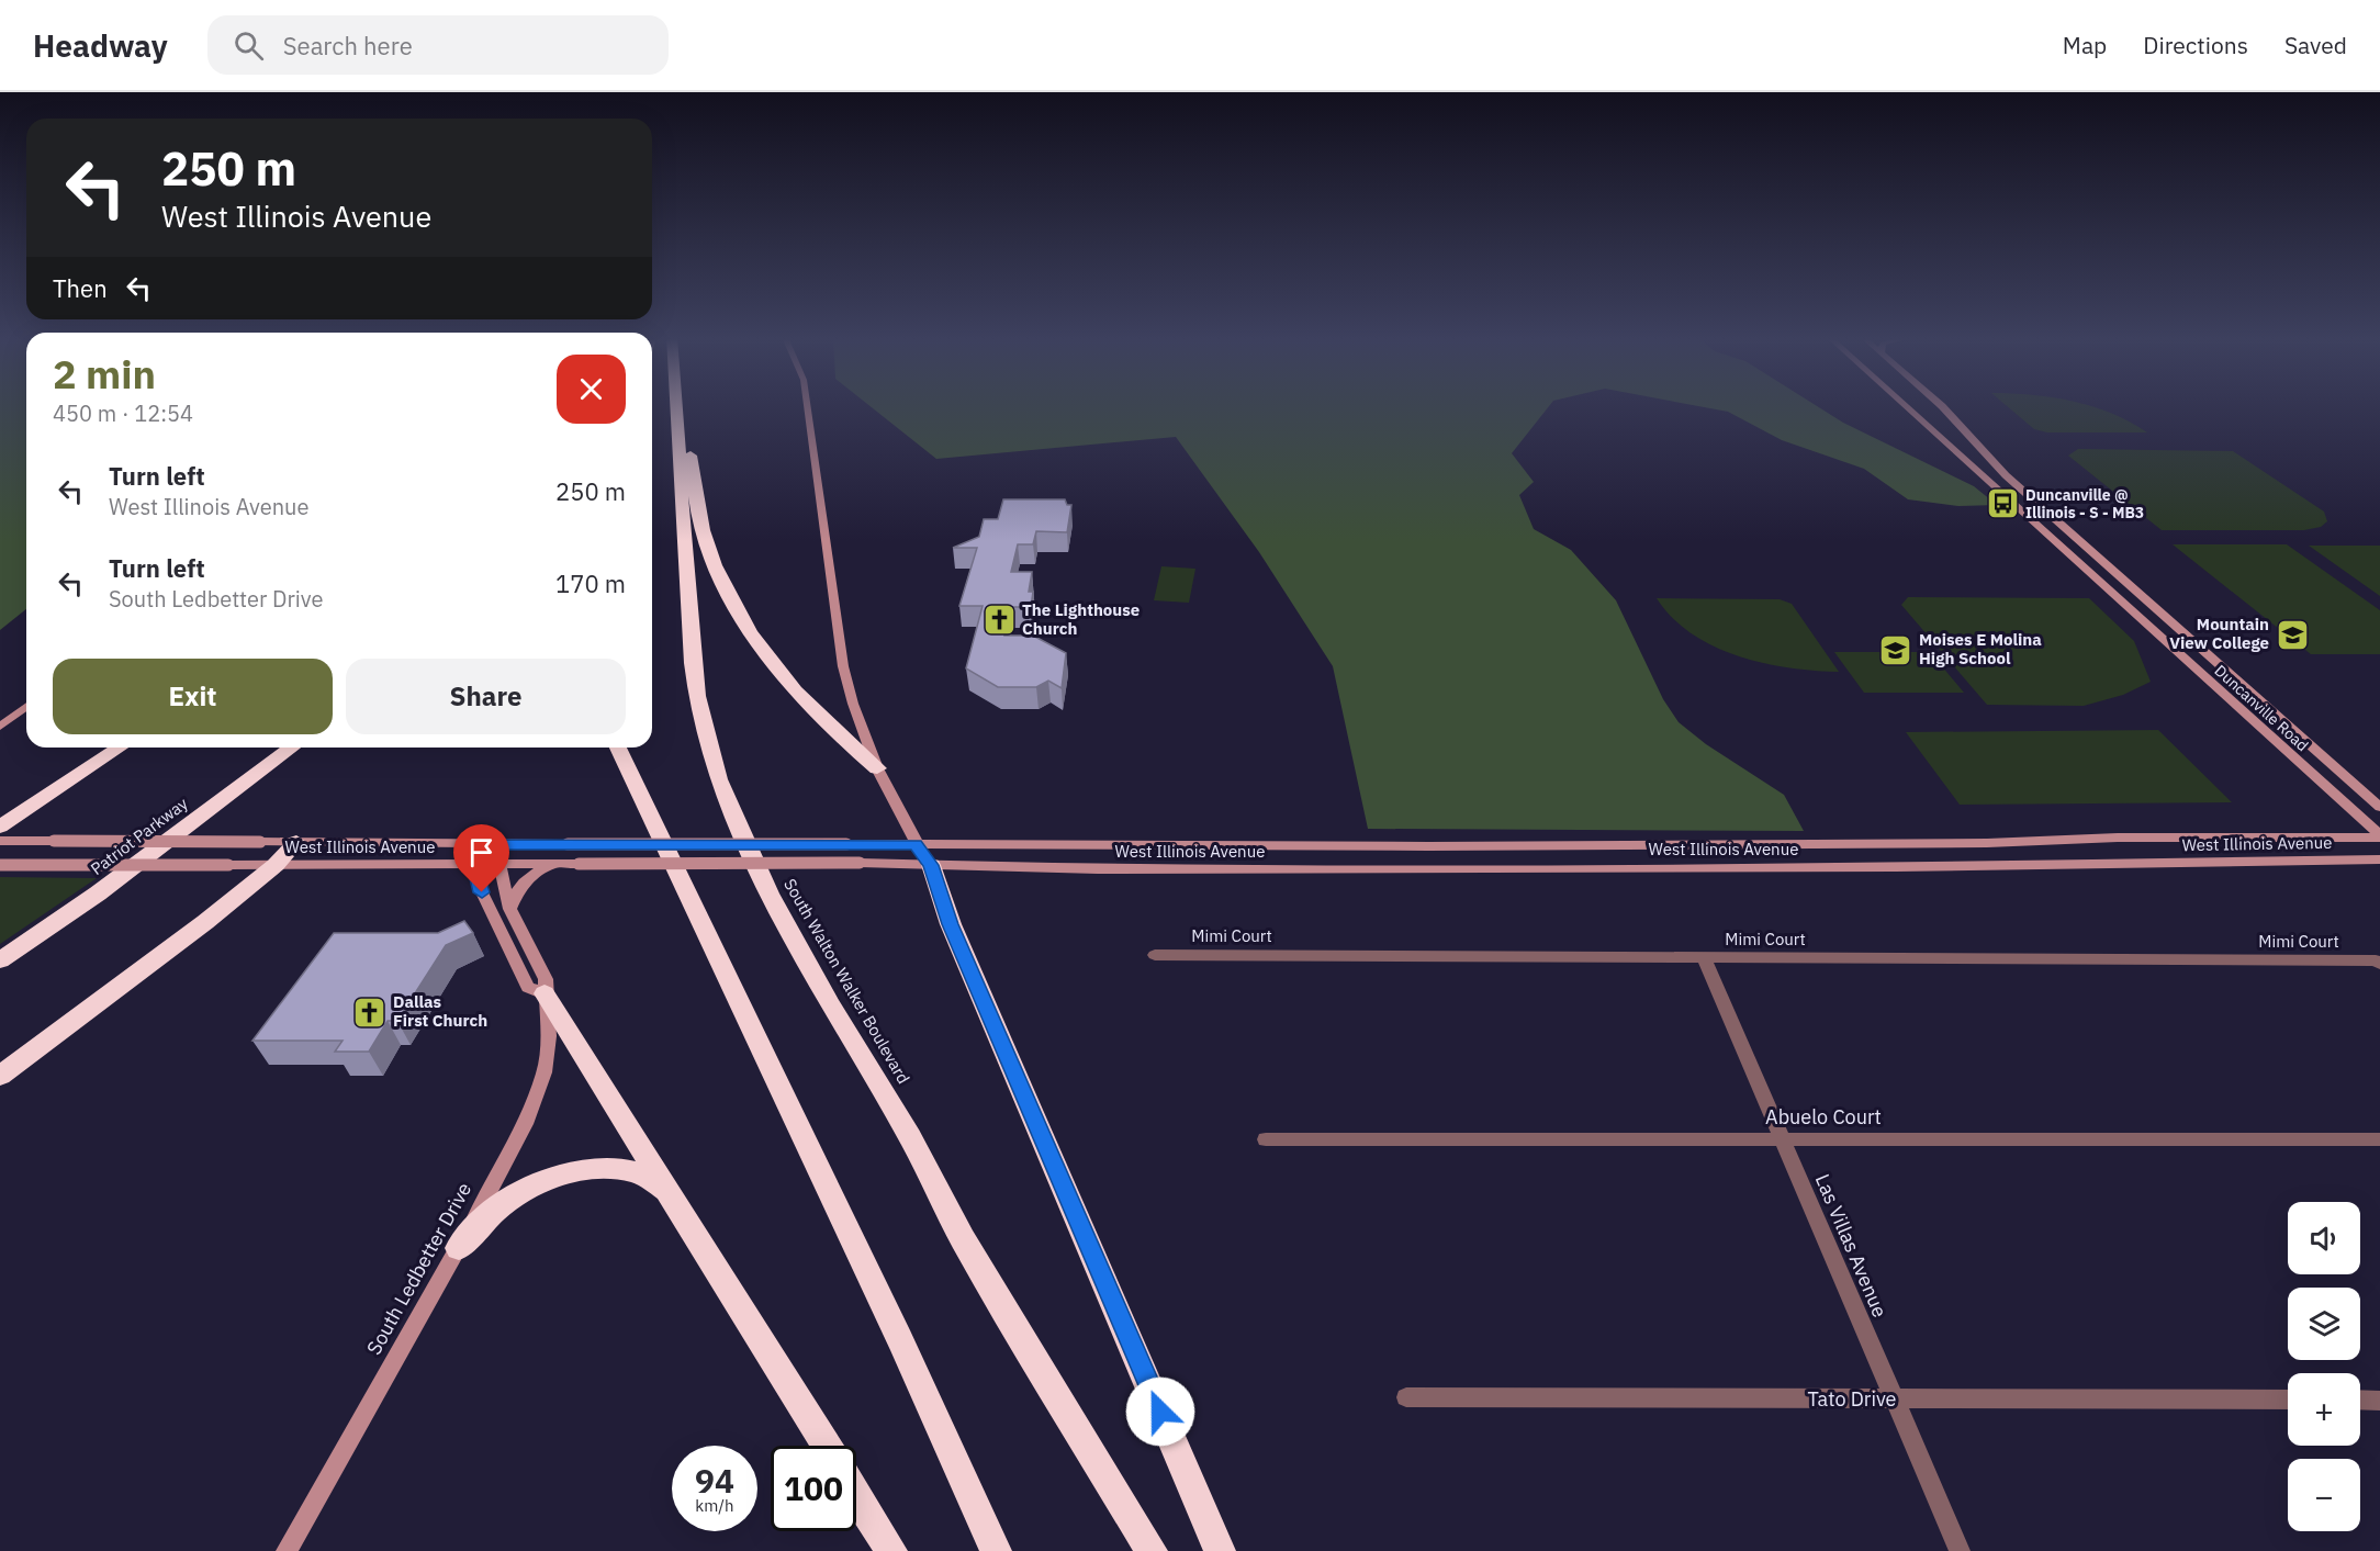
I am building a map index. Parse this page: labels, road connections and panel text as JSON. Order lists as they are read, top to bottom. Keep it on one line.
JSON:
{"streets":{"highway":["Patriot Parkway","South Walton Walker Boulevard"],"main road":["Duncanville Road","West Illinois Avenue","South Ledbetter Drive"],"street":["Mimi Court","Abuelo Court","Las Villas Avenue","Tato Drive"]},"crossings":[["Duncanville Road","West Illinois Avenue"],["West Illinois Avenue","South Ledbetter Drive"],["Mimi Court","Las Villas Avenue"],["Abuelo Court","Las Villas Avenue"],["Las Villas Avenue","Tato Drive"]],"places":{"bus stop":["Duncanville @ Illinois - S - MB3"],"church":["The Lighthouse Church","Dallas First Church"],"school or university":["Mountain View College","Moises E Molina High School"]},"page":{"header":"Headway","search":"Search here","nav":["Map","Directions","Saved"],"turn":["250 m","West Illinois Avenue"],"then":"Then","heading":["2 min","450 m · 12:54"],"list":[{"name":"Turn left","note":"West Illinois Avenue","value":"250 m"},{"name":"Turn left","note":"South Ledbetter Drive","value":"170 m"}],"buttons":["Exit","Share"],"map_buttons":["+","−"],"speed":"94 km/h","limit":"100"}}
